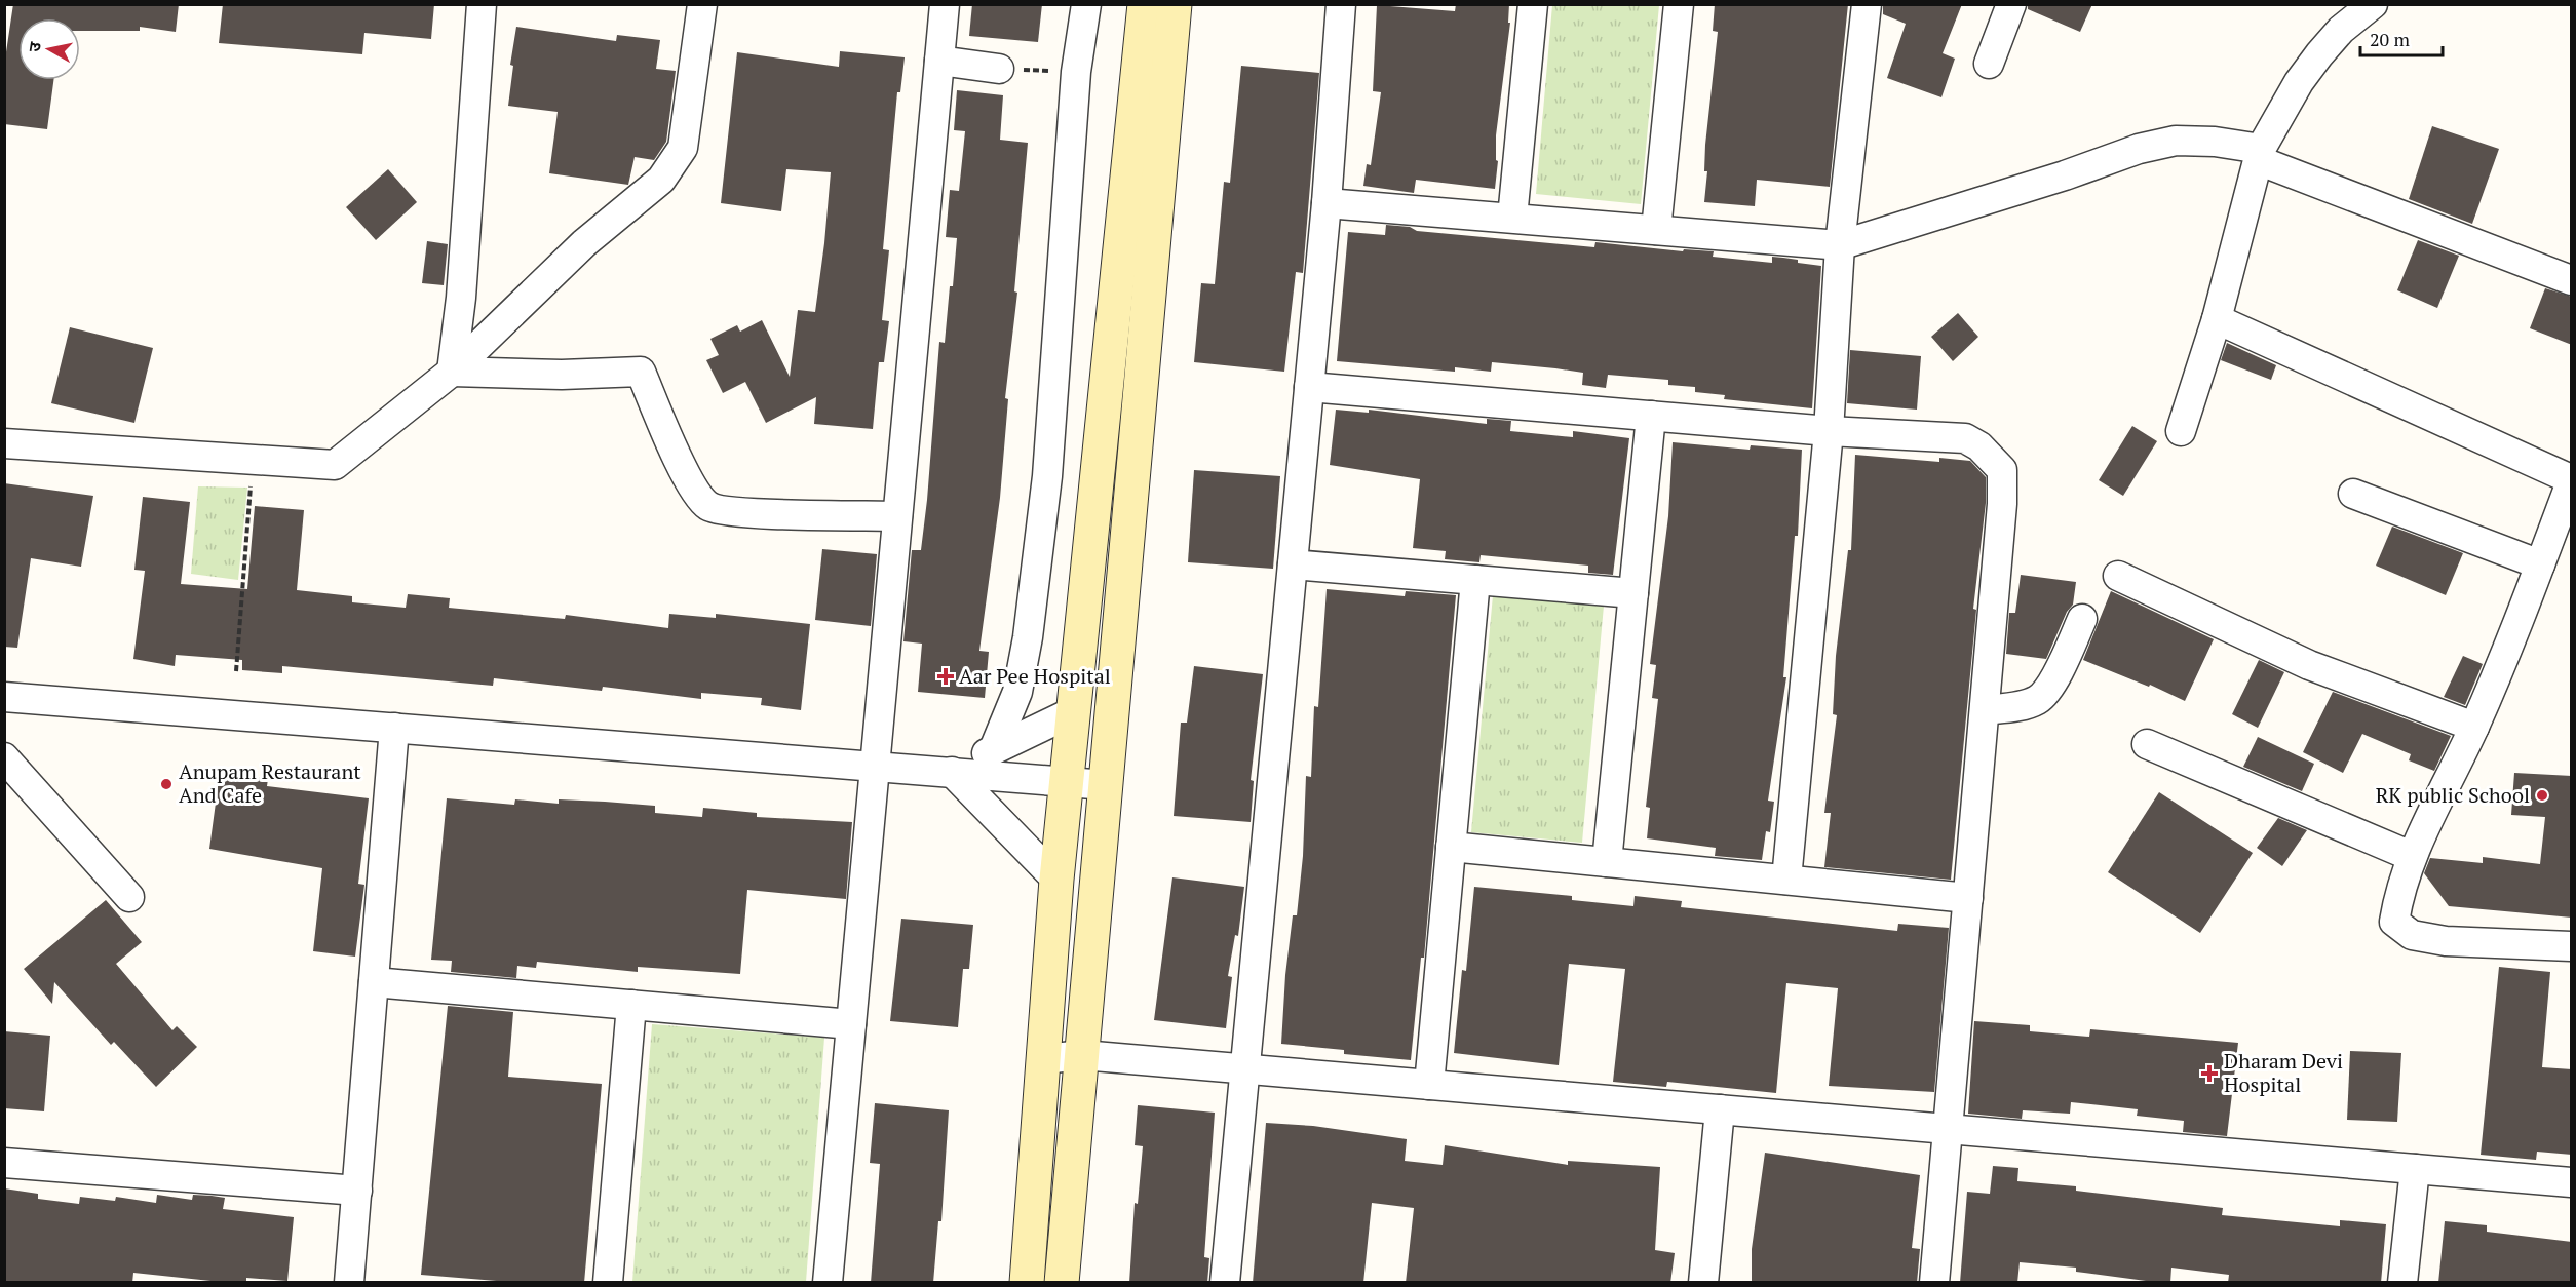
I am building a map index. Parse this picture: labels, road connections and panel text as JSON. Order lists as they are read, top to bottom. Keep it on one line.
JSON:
{"places":{"health":["Aar Pee Hospital","Dharam Devi Hospital"],"other":["Anupam Restaurant And Cafe","RK public School"]},"scale_bar":"20 m","north":"left"}
